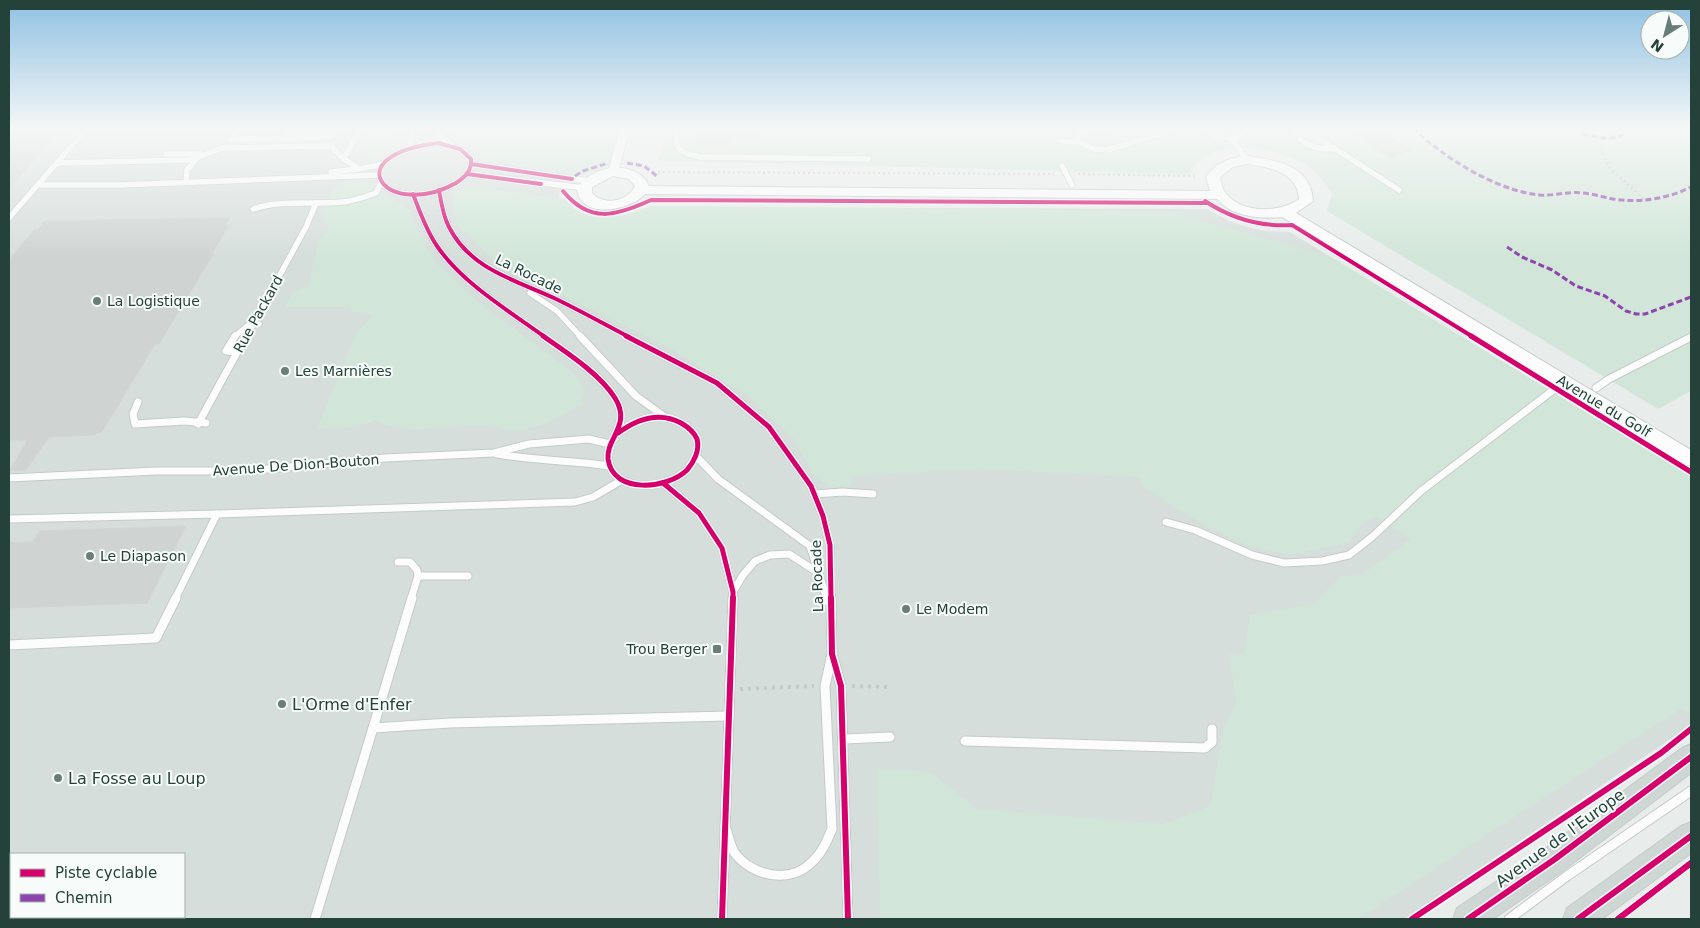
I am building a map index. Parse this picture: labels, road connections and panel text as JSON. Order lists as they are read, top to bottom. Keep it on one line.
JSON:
{"streets":{"main road":["Avenue de l'Europe"],"street":["Avenue du Golf"],"lane":["La Rocade","Rue Packard","Avenue De Dion-Bouton"]},"crossings":[["La Rocade","Avenue De Dion-Bouton"]],"places":{"other":["La Logistique","Les Marnières","Le Diapason","Le Modem","L'Orme d'Enfer","La Fosse au Loup"],"transit":["Trou Berger"]},"legend":["Piste cyclable","Chemin"],"north":"bottom left"}
